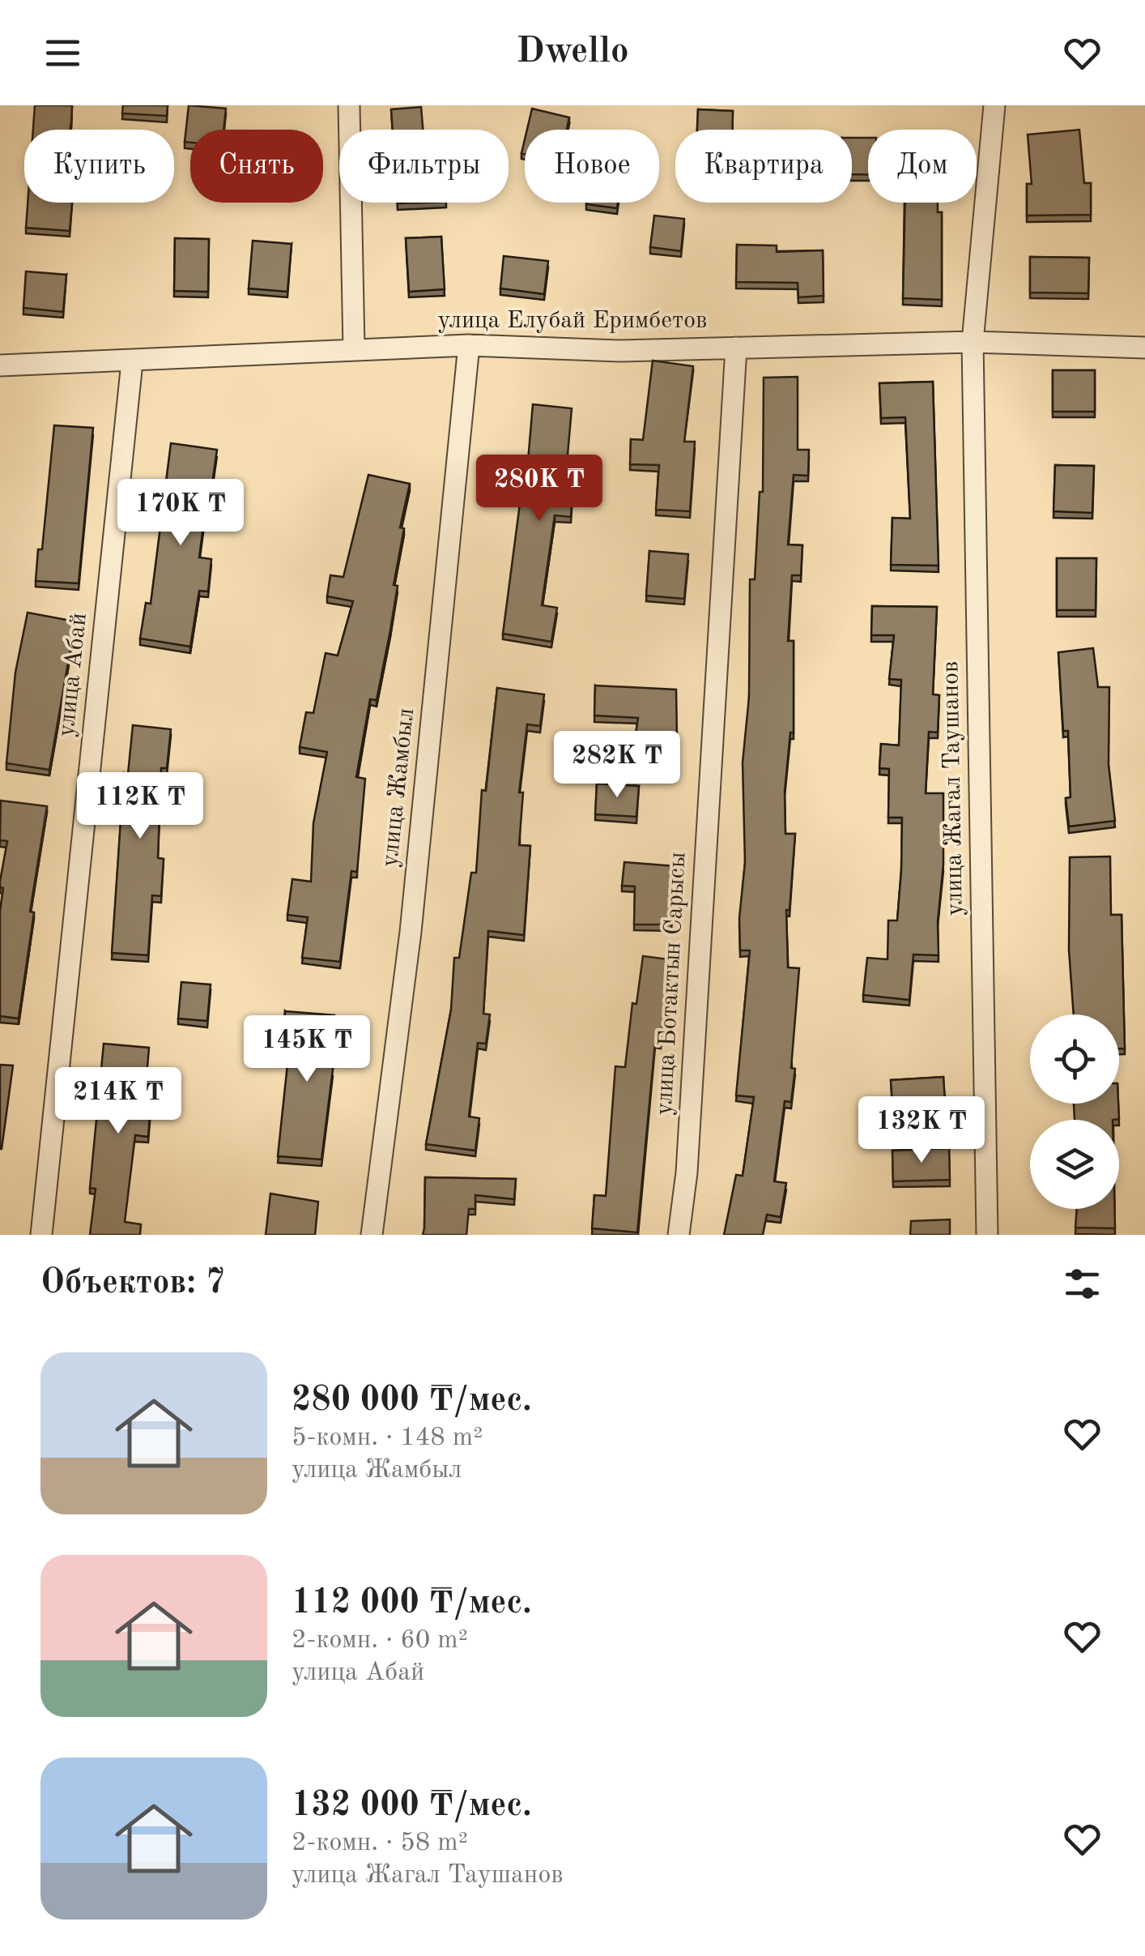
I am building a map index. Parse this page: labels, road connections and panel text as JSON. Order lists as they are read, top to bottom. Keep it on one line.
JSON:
{"streets":{"street":["улица Елубай Еримбетов","улица Абай","улица Жамбыл","улица Жагал Таушанов","улица Ботактын Сарысы"]},"crossings":[["улица Елубай Еримбетов","улица Абай"],["улица Елубай Еримбетов","улица Жамбыл"],["улица Елубай Еримбетов","улица Жагал Таушанов"],["улица Елубай Еримбетов","улица Ботактын Сарысы"]],"page":{"header":"Dwello","chip":["Купить","Снять","Фильтры","Новое","Квартира","Дом"],"price":["280K ₸","170K ₸","282K ₸","112K ₸","145K ₸","214K ₸","132K ₸"],"heading":"Объектов: 7","list":[{"name":"280 000 ₸/мес.","note":"5-комн. · 148 m² · улица Жамбыл"},{"name":"112 000 ₸/мес.","note":"2-комн. · 60 m² · улица Абай"},{"name":"132 000 ₸/мес.","note":"2-комн. · 58 m² · улица Жагал Таушанов"}]}}
